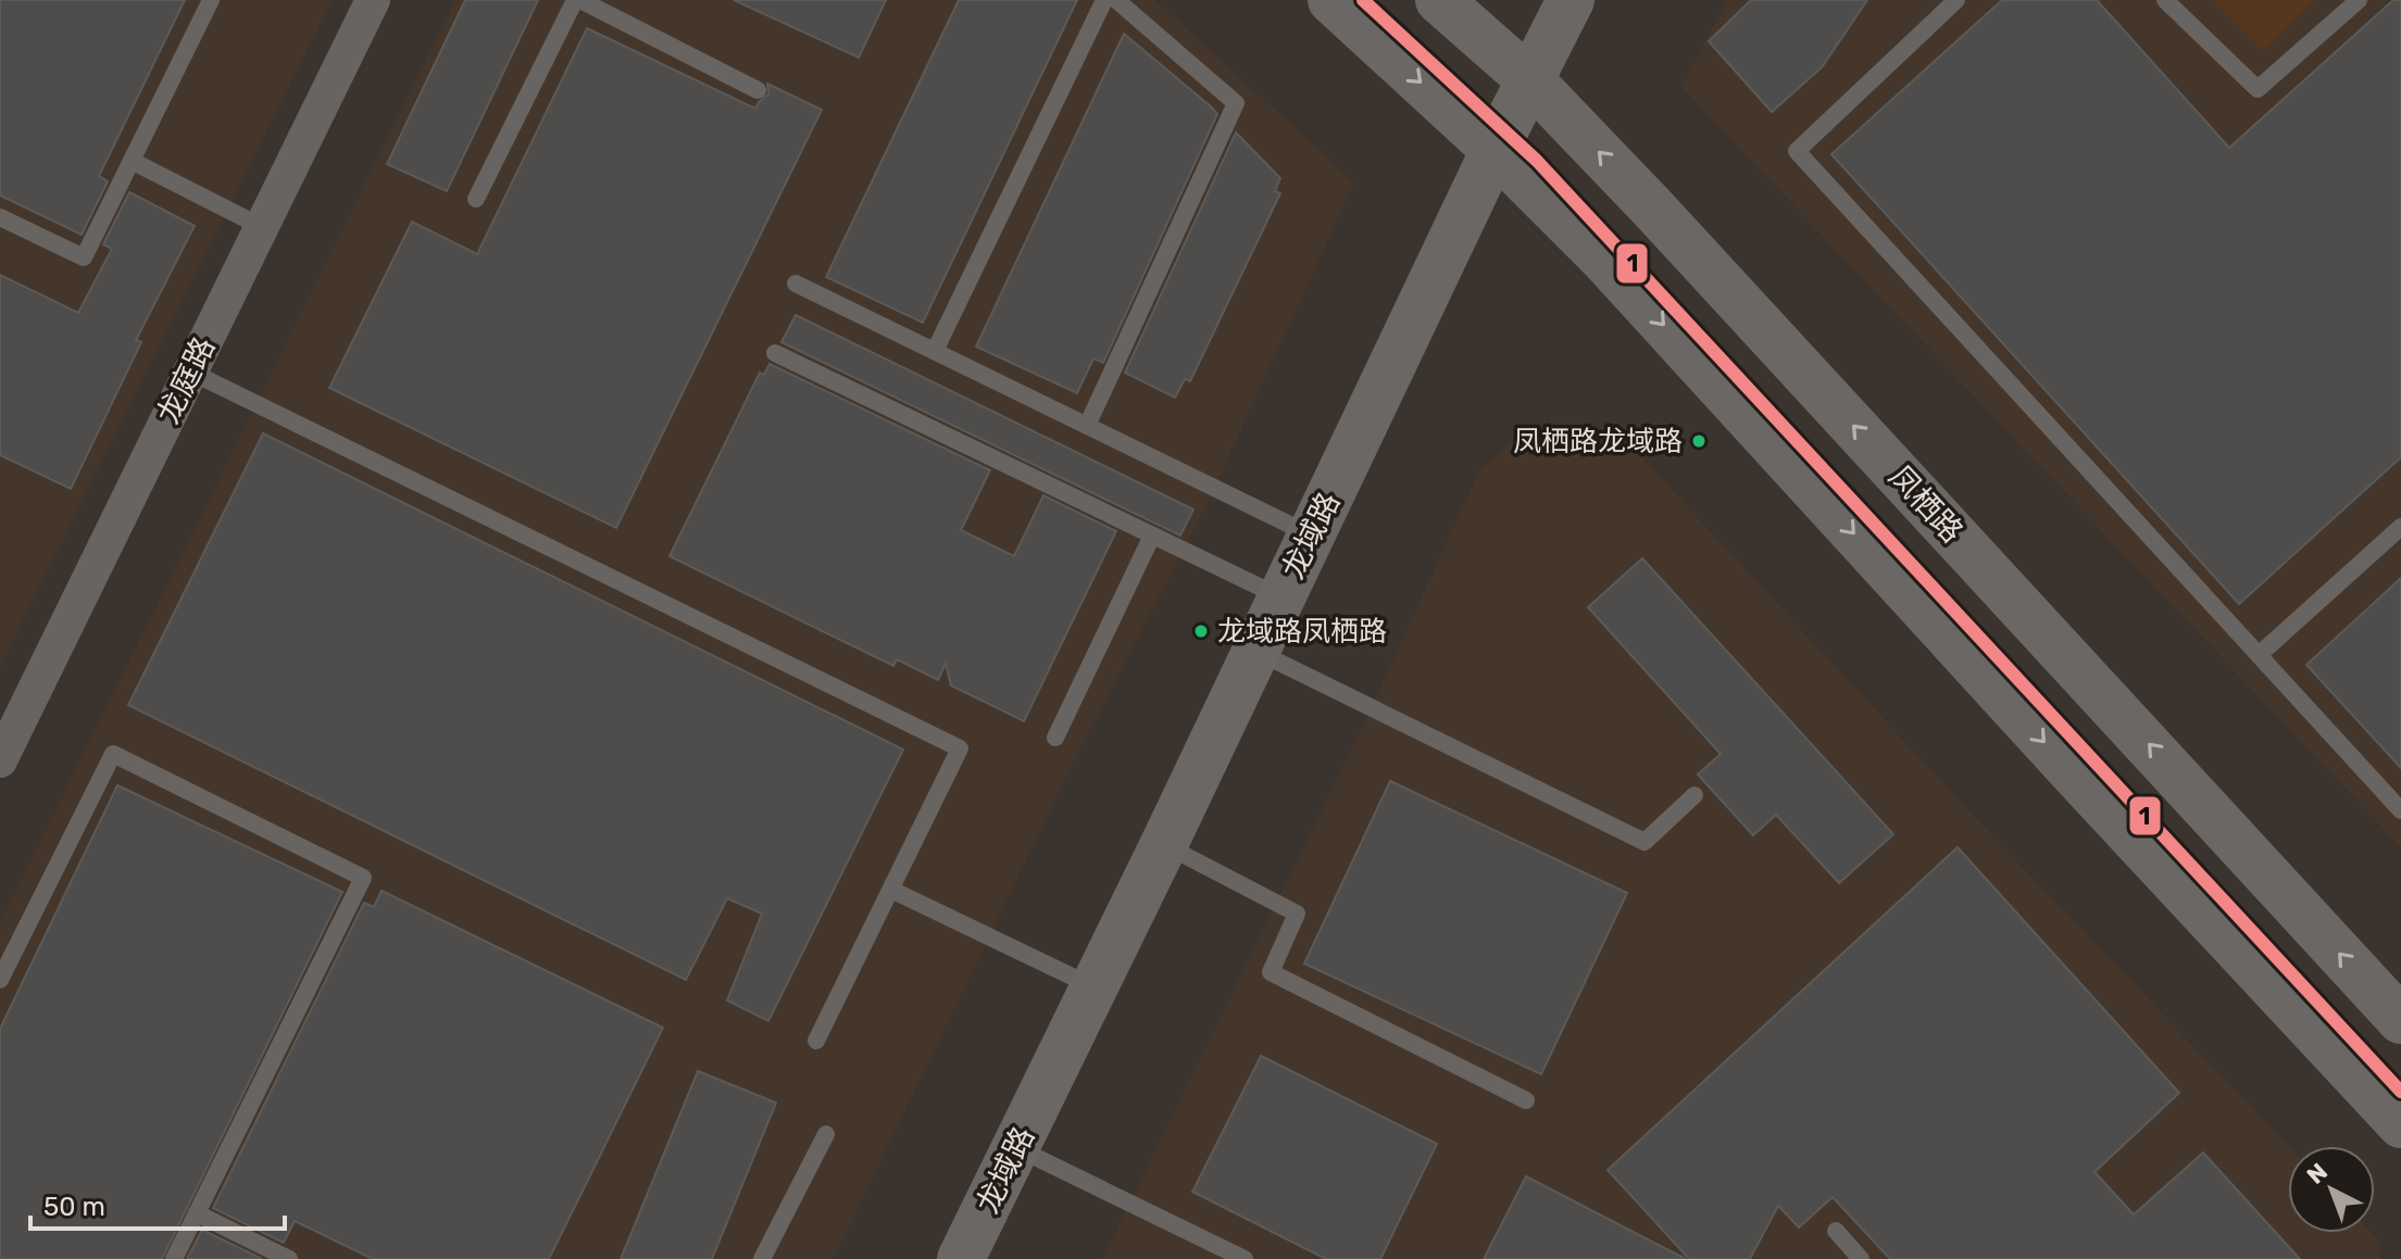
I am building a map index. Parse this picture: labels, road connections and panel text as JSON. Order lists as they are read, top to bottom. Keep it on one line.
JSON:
{"streets":{"main road":["凤栖路","龙域路"],"street":["龙庭路"]},"crossings":[["凤栖路","龙域路"]],"places":["凤栖路龙域路","龙域路凤栖路"],"lines":["transit line 1"],"scale_bar":"50 m","north":"top left"}
